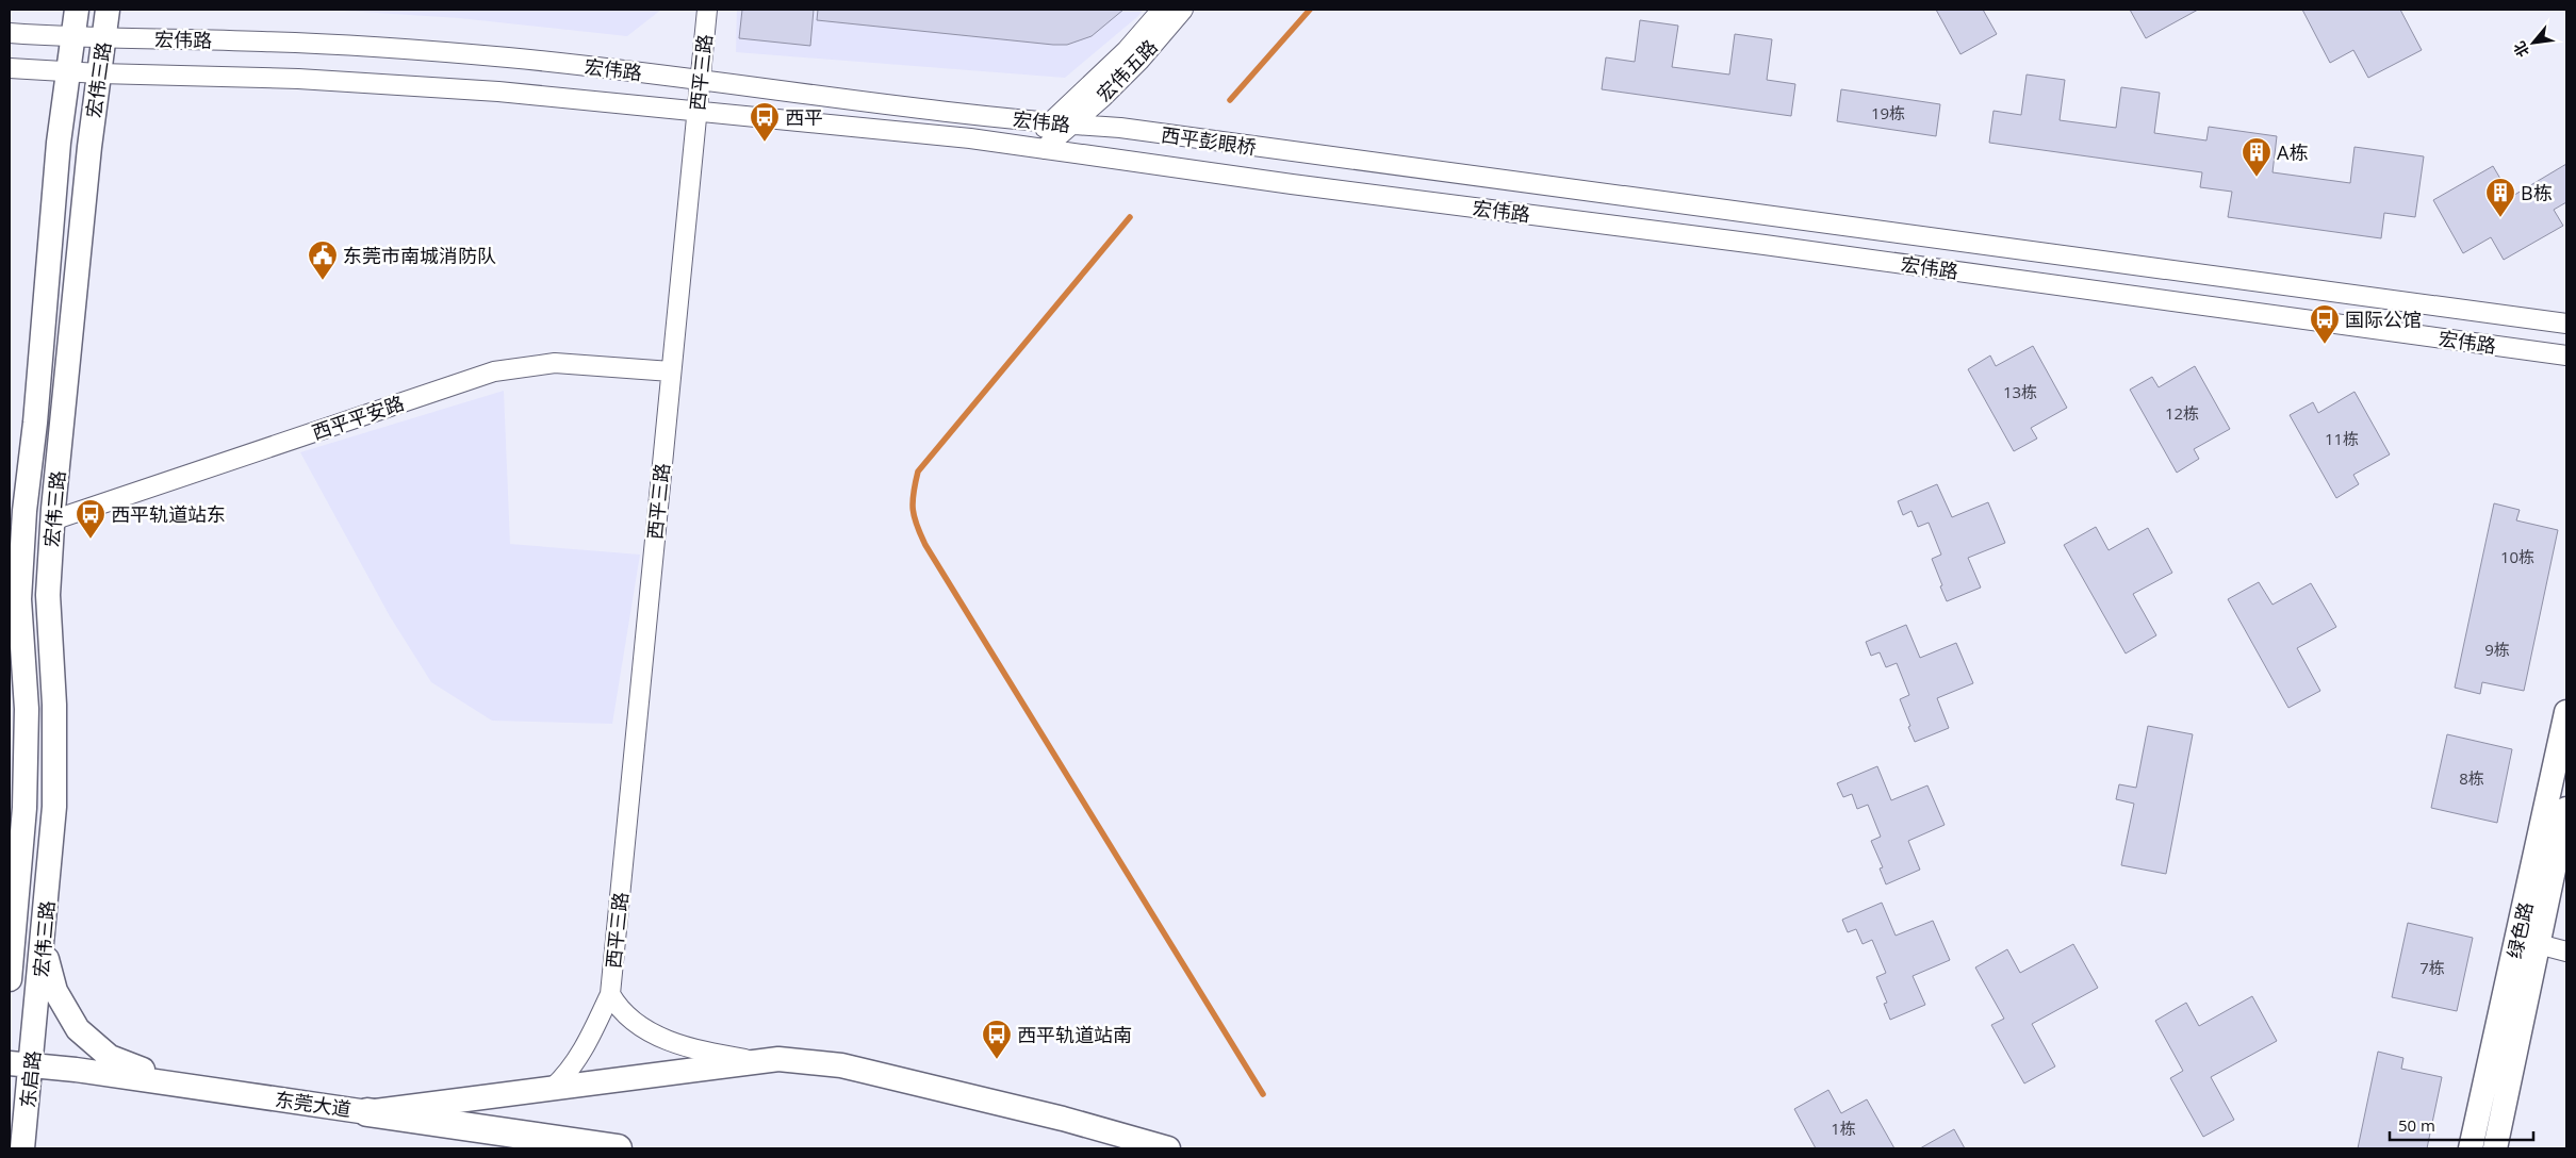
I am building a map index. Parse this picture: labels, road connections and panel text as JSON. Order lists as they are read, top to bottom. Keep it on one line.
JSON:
{"streets":{"highway":["东莞大道"],"main road":["宏伟三路","绿色路","东启路"],"street":["宏伟路","宏伟五路","西平三路","西平彭眼桥","西平平安路"]},"crossings":[["宏伟路","宏伟五路"],["宏伟路","西平三路"],["宏伟路","宏伟三路"],["宏伟路","西平彭眼桥"],["西平三路","西平平安路"],["宏伟三路","西平平安路"],["宏伟三路","东启路"],["东启路","东莞大道"]],"places":{"bus stop":["西平","国际公馆","西平轨道站东","西平轨道站南"],"building":["A栋","B栋"],"public building":["东莞市南城消防队"]},"house_numbers":["19栋","13栋","12栋","11栋","10栋","9栋","8栋","7栋","1栋"],"scale_bar":"50 m","north":"bottom left"}
